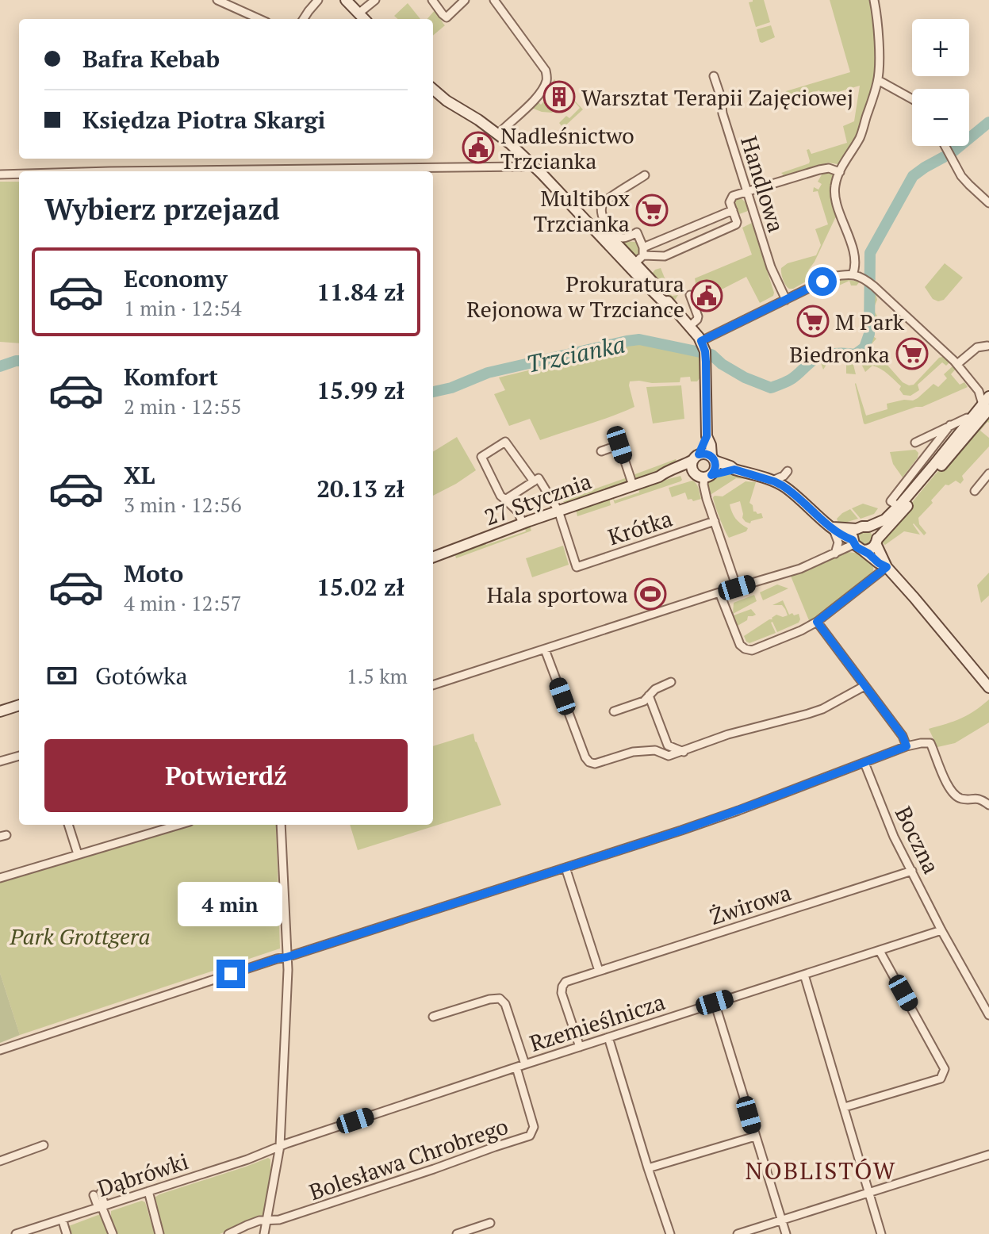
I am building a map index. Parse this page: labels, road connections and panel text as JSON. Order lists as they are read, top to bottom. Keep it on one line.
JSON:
{"streets":{"main road":["27 Stycznia"],"street":["Handlowa","Krótka","Boczna","Żwirowa","Rzemieślnicza","Bolesława Chrobrego","Dąbrówki"]},"crossings":[["27 Stycznia","Krótka"],["Boczna","Żwirowa"],["Boczna","Rzemieślnicza"],["Żwirowa","Rzemieślnicza"],["Rzemieślnicza","Bolesława Chrobrego"],["Rzemieślnicza","Dąbrówki"]],"districts":["NOBLISTÓW"],"water":["Trzcianka"],"parks":["Park Grottgera"],"places":{"building":["Warsztat Terapii Zajęciowej"],"public building":["Nadleśnictwo Trzcianka","Prokuratura Rejonowa w Trzciance"],"supermarket":["Multibox Trzcianka","M Park","Biedronka"],"sports":["Hala sportowa"]},"page":{"map_buttons":["+","−"],"banner":["Bafra Kebab","Księdza Piotra Skargi"],"heading":"Wybierz przejazd","list":[{"name":"Economy","note":"1 min · 12:54","value":"11.84 zł"},{"name":"Komfort","note":"2 min · 12:55","value":"15.99 zł"},{"name":"XL","note":"3 min · 12:56","value":"20.13 zł"},{"name":"Moto","note":"4 min · 12:57","value":"15.02 zł"}],"pay":["Gotówka","1.5 km"],"buttons":"Potwierdź","bubble":"4 min"}}
